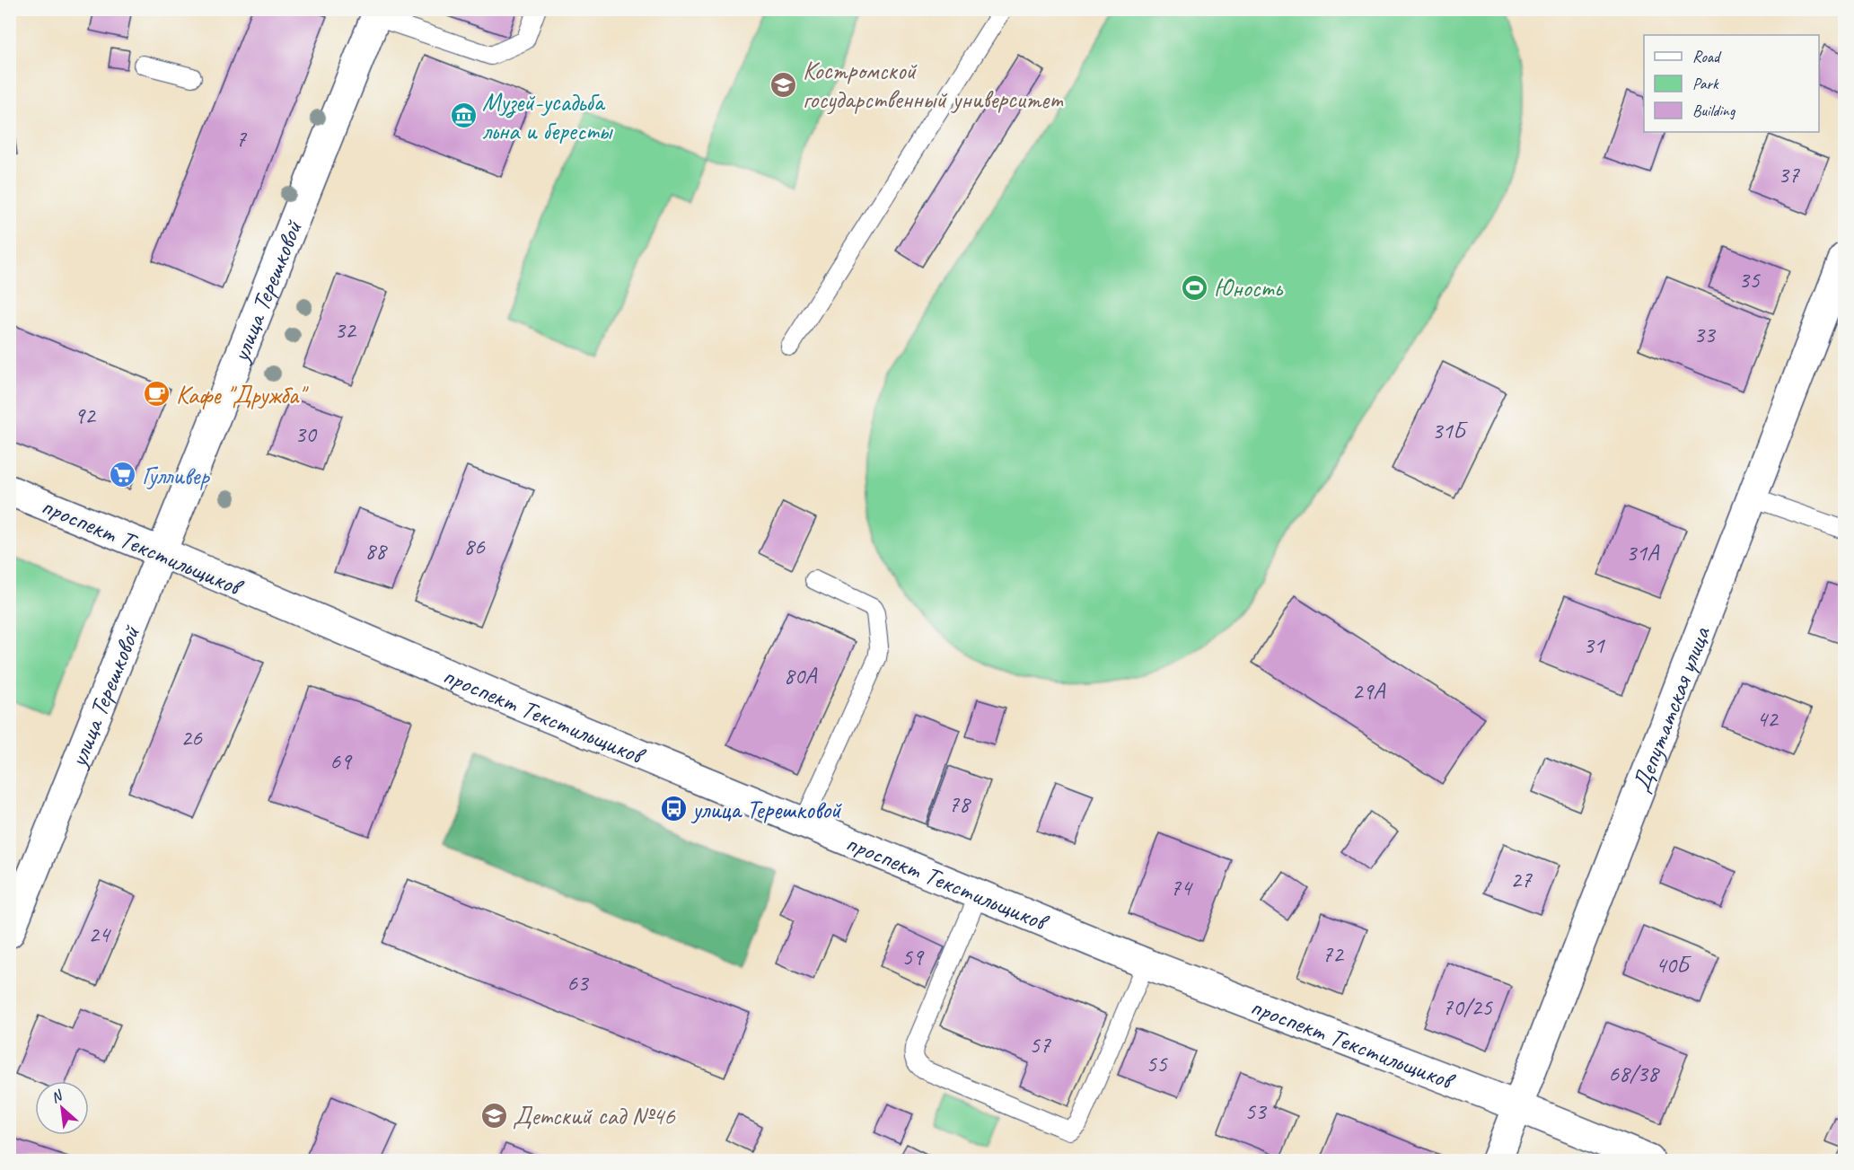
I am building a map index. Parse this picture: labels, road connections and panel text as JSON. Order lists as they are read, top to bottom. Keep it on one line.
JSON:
{"streets":{"street":["улица Терешковой","проспект Текстильщиков","Депутатская улица"]},"crossings":[["улица Терешковой","проспект Текстильщиков"],["проспект Текстильщиков","Депутатская улица"]],"places":{"school or university":["Костромской государственный университет","Детский сад №46"],"museum":["Музей-усадьба льна и бересты"],"sports":["Юность"],"cafe":["Кафе \"Дружба\""],"supermarket":["Гулливер"],"bus stop":["улица Терешковой"]},"house_numbers":["7","37","35","32","33","92","31Б","30","86","88","31А","31","80А","29А","42","26","69","78","27","74","24","72","59","40Б","63","70/25","57","55","68/38","53"],"legend":["Road","Park","Building"],"north":"top left"}
